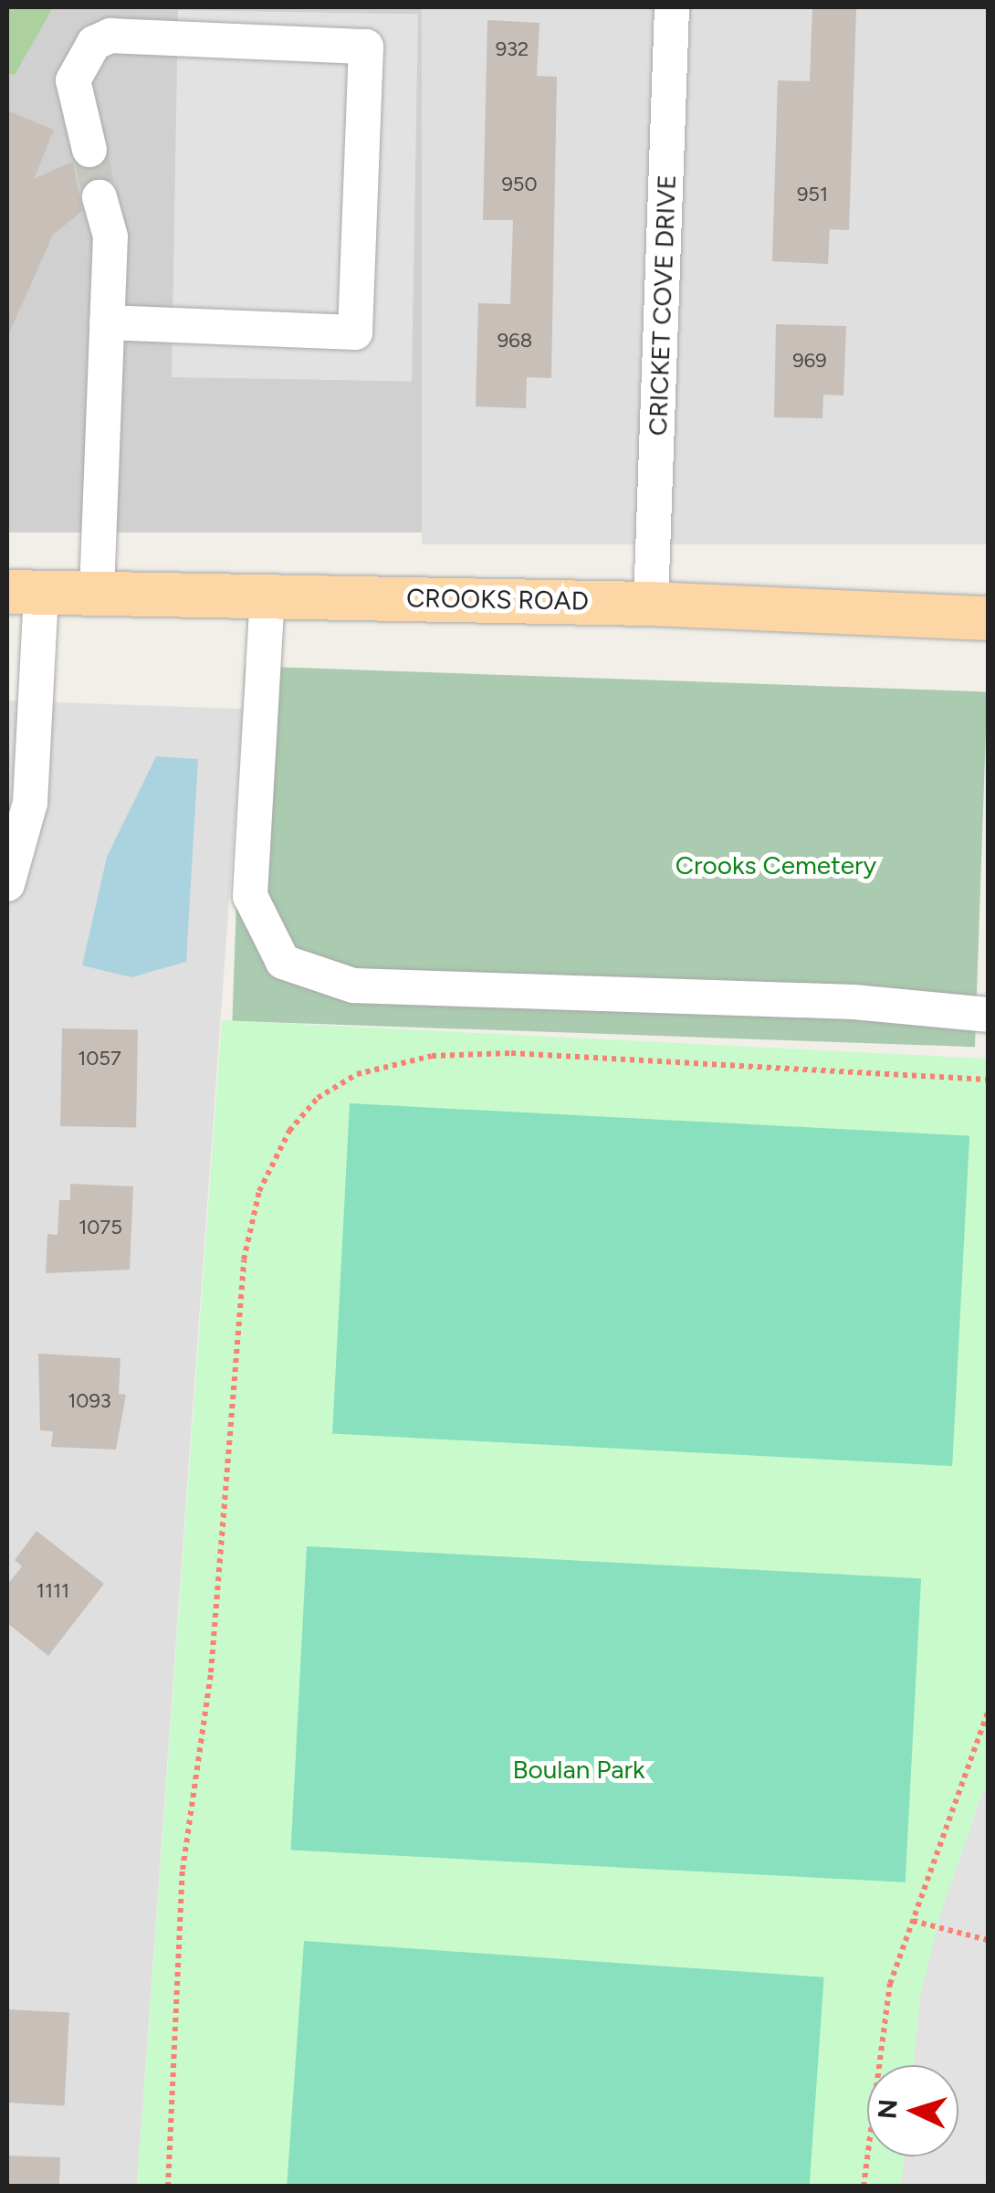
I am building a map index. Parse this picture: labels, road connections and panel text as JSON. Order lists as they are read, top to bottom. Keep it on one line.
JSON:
{"streets":{"main road":["CROOKS ROAD"],"street":["CRICKET COVE DRIVE"]},"crossings":[["CRICKET COVE DRIVE","CROOKS ROAD"]],"parks":["Crooks Cemetery","Boulan Park"],"house_numbers":["932","950","951","968","969","1057","1075","1093","1111"],"north":"left"}
